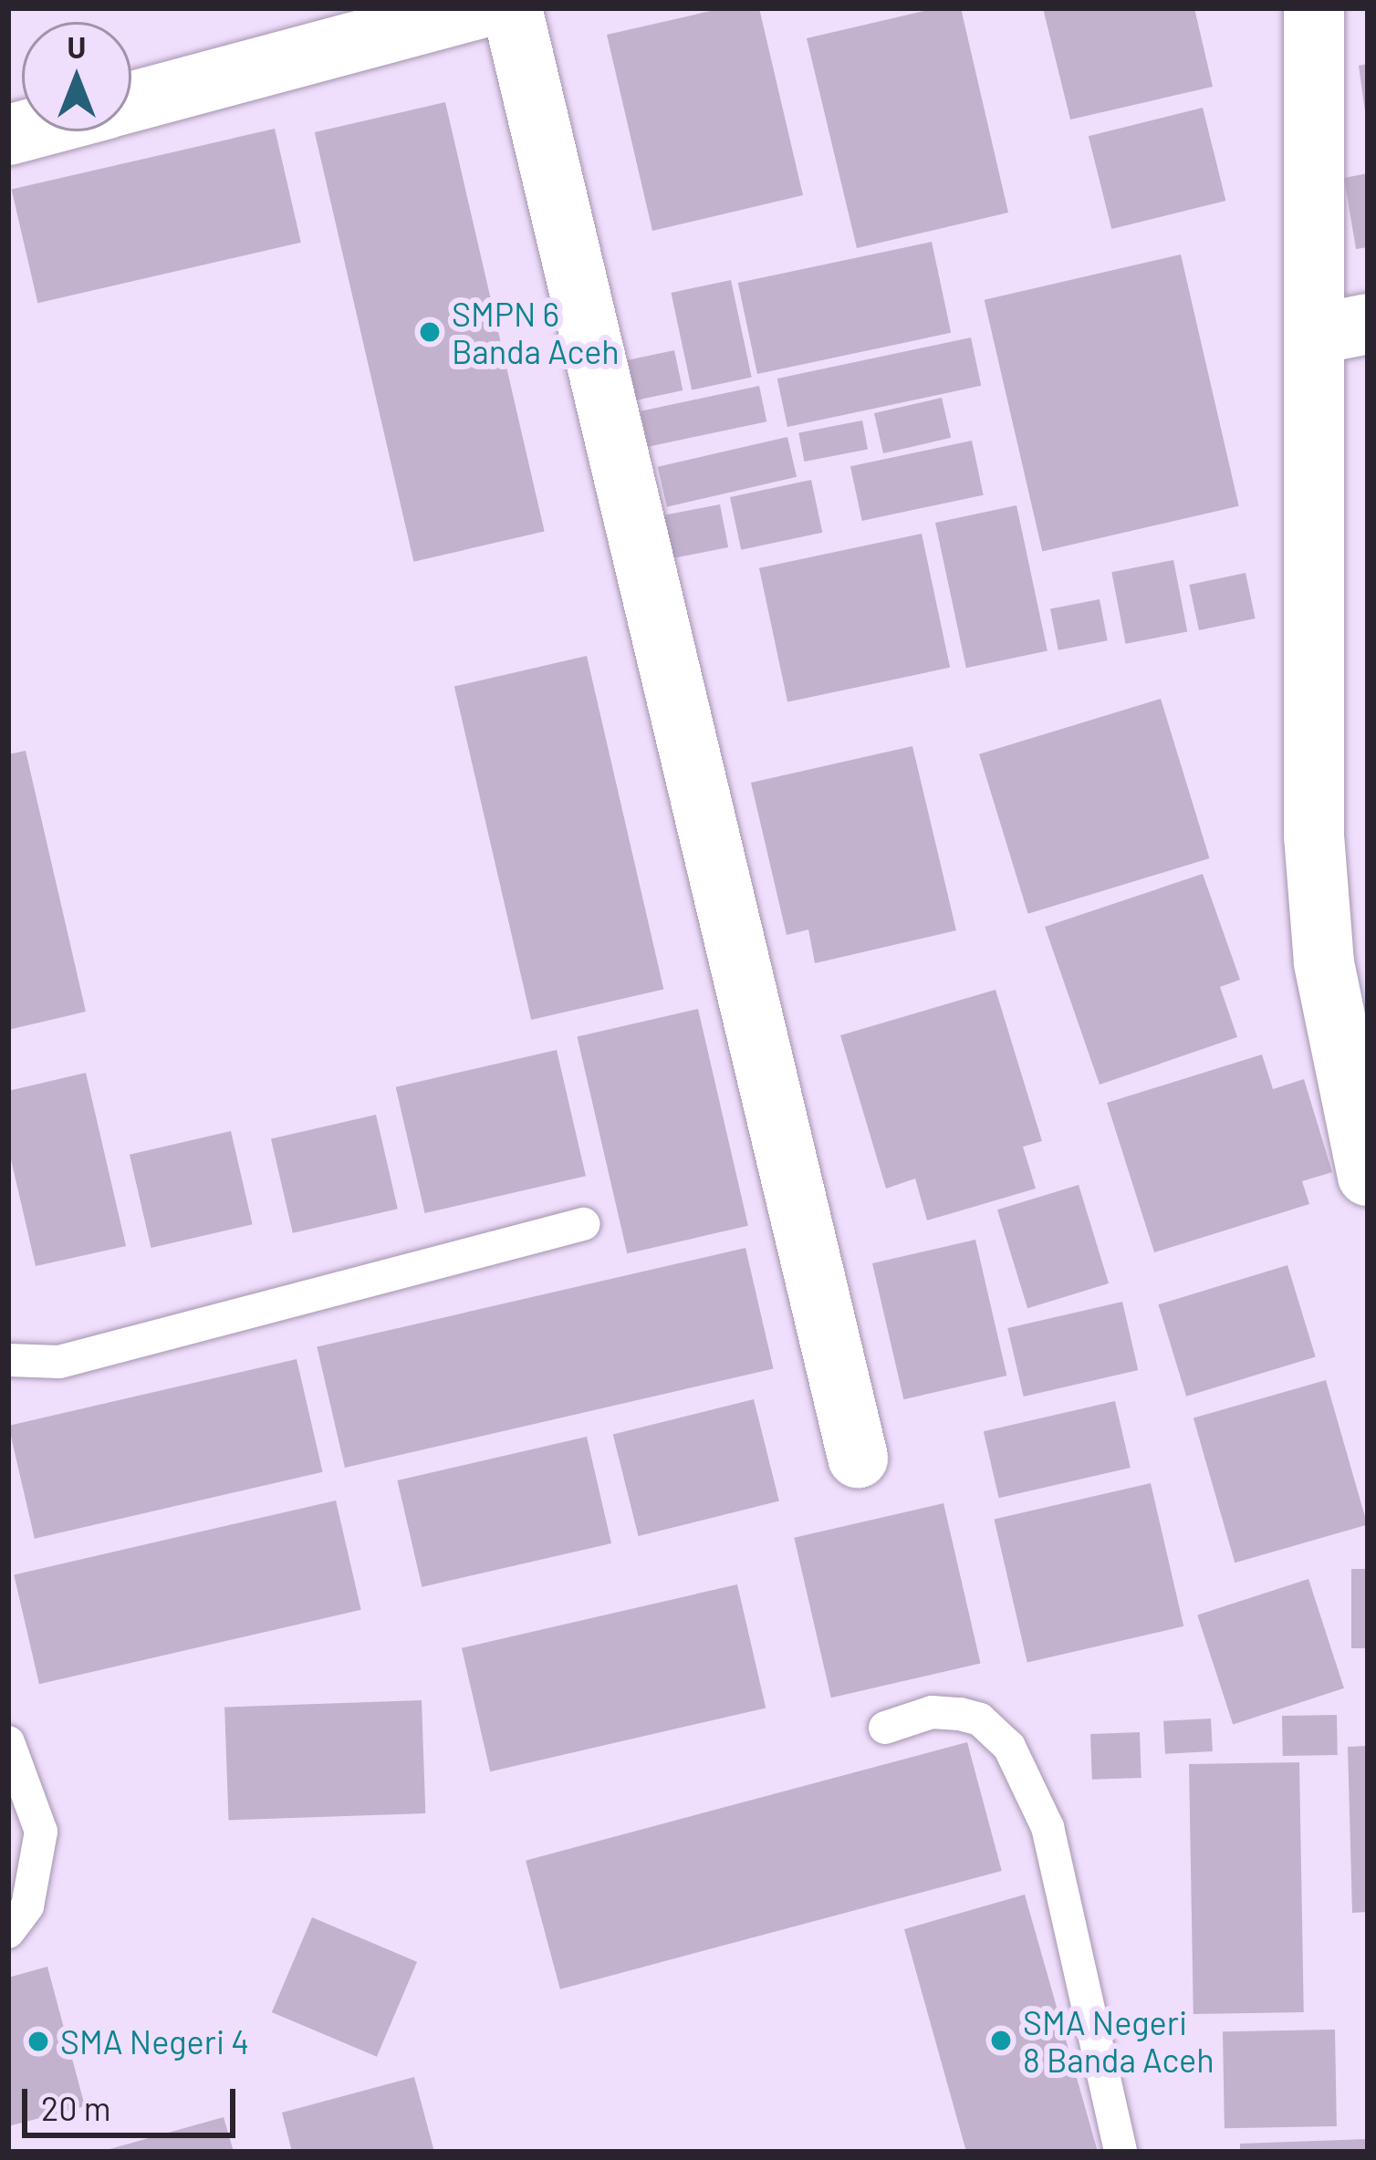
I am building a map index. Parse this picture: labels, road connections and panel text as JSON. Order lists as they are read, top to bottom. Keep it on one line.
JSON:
{"places":["SMPN 6 Banda Aceh","SMA Negeri 8 Banda Aceh","SMA Negeri 4"],"scale_bar":"20 m","north":"top"}
